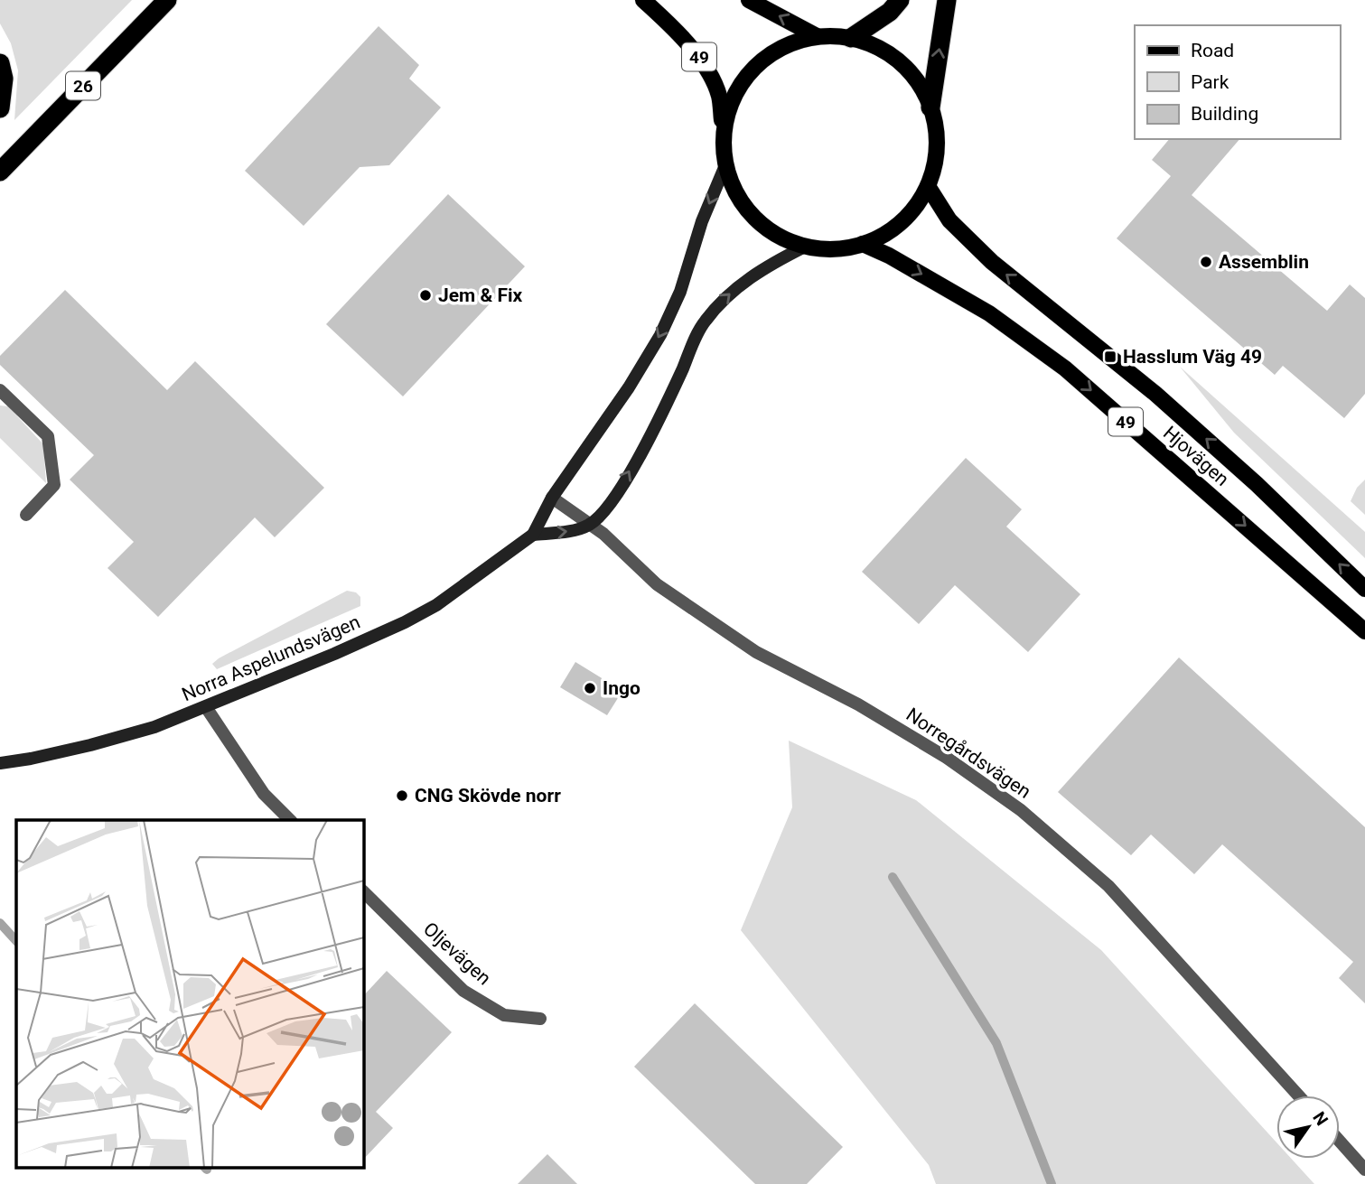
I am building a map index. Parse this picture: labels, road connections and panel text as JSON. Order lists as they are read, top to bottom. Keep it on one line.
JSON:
{"streets":{"highway":["26"],"main road":["49","Hjovägen"],"street":["Norra Aspelundsvägen","Norregårdsvägen","Oljevägen"]},"crossings":[["49","Hjovägen"],["49","Norra Aspelundsvägen"],["Hjovägen","Norra Aspelundsvägen"],["Norra Aspelundsvägen","Norregårdsvägen"]],"places":{"other":["Assemblin","Jem & Fix","Ingo","CNG Skövde norr"],"transit":["Hasslum Väg 49"]},"legend":["Road","Park","Building"],"north":"top right"}
